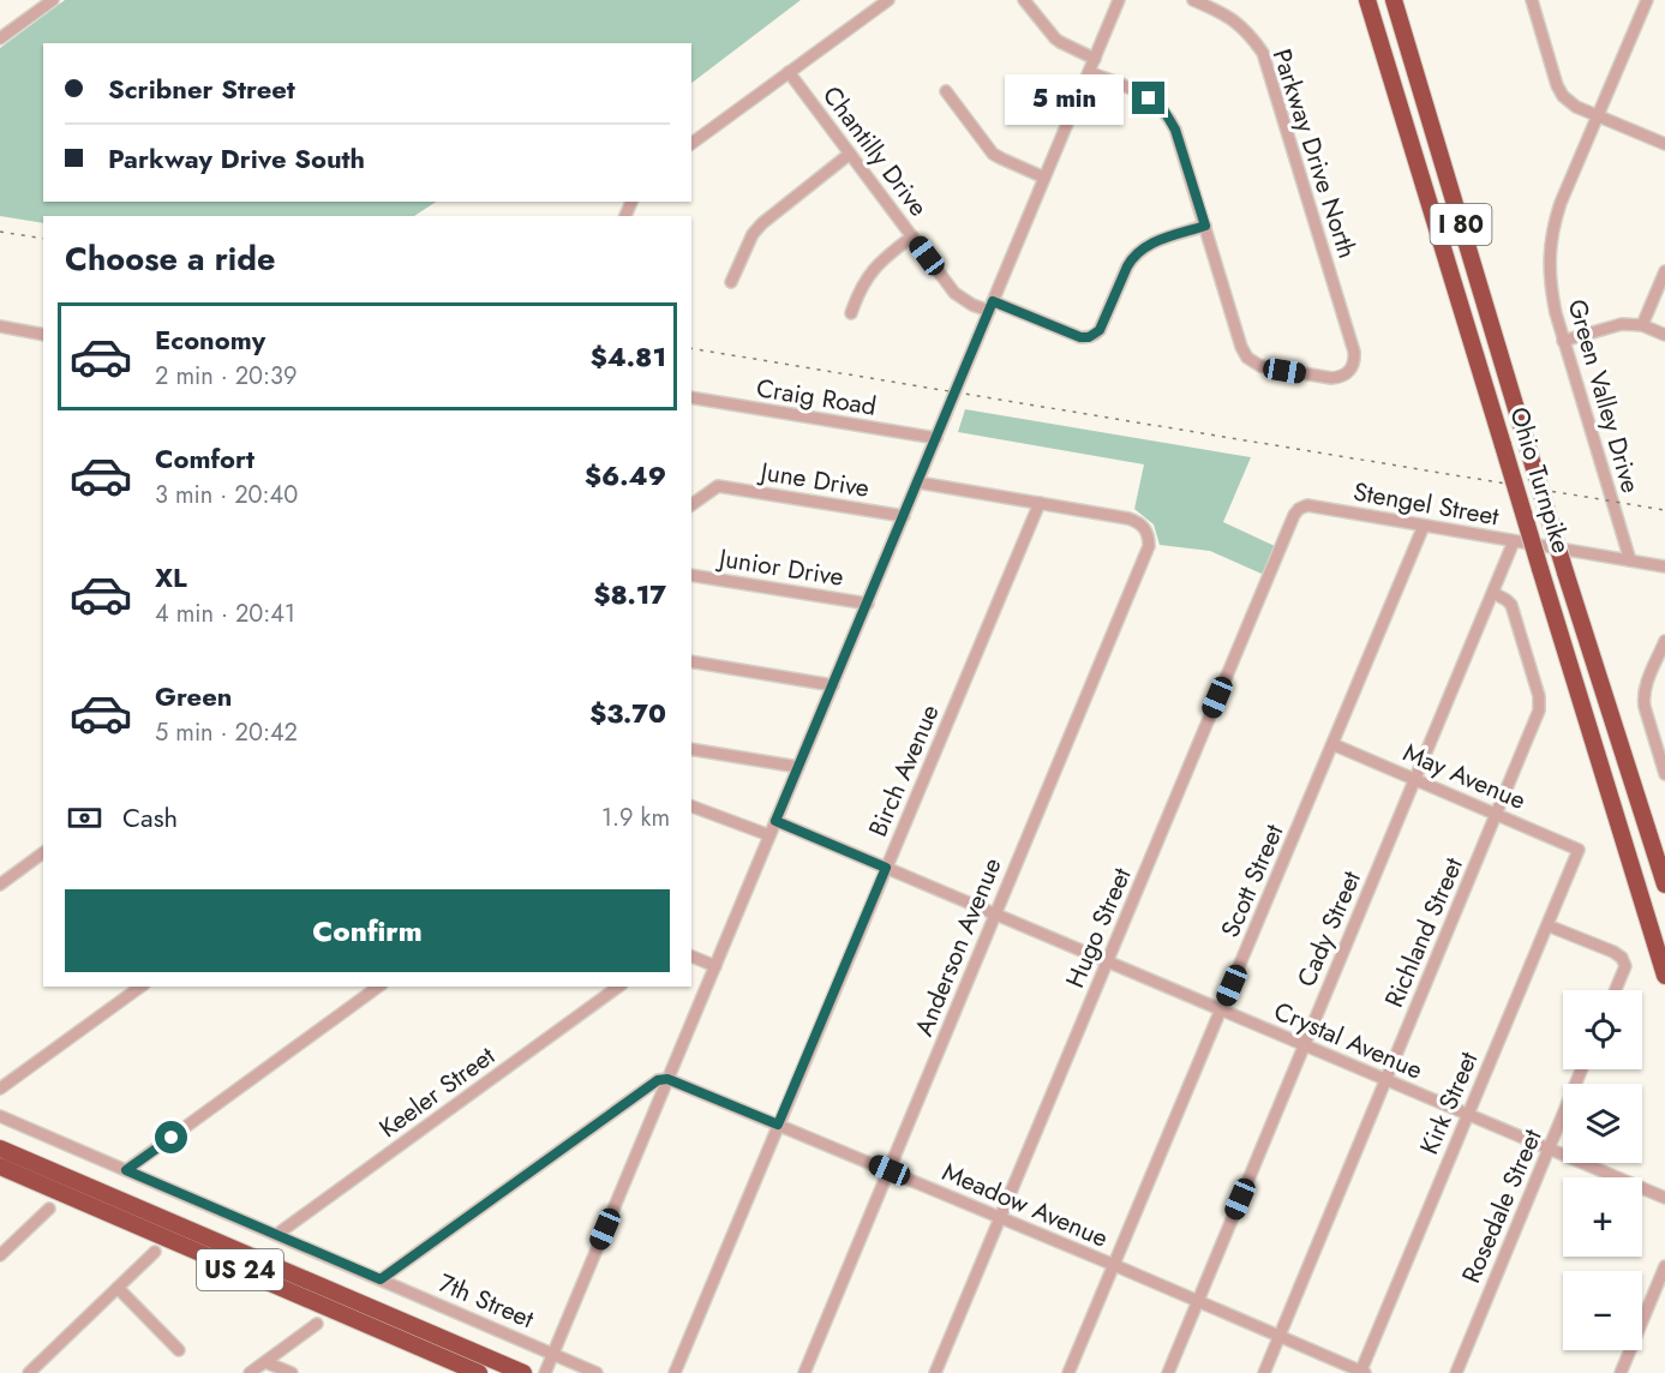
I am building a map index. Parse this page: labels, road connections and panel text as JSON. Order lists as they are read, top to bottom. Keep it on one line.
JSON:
{"streets":{"highway":["I 80","Ohio Turnpike","US 24"],"street":["Chantilly Drive","Parkway Drive North","Green Valley Drive","Craig Road","June Drive","Stengel Street","Junior Drive","Birch Avenue","May Avenue","Scott Street","Hugo Street","Cady Street","Richland Street","Anderson Avenue","Crystal Avenue","Keeler Street","Kirk Street","Meadow Avenue","Rosedale Street","7th Street"]},"crossings":[["Chantilly Drive","Parkway Drive North"],["Green Valley Drive","Stengel Street"],["Stengel Street","Scott Street"],["Stengel Street","Hugo Street"],["Stengel Street","Cady Street"],["Birch Avenue","Anderson Avenue"],["Birch Avenue","Crystal Avenue"],["Birch Avenue","Meadow Avenue"],["May Avenue","Scott Street"],["May Avenue","Cady Street"],["May Avenue","Richland Street"],["May Avenue","Kirk Street"],["Scott Street","Crystal Avenue"],["Scott Street","Meadow Avenue"],["Hugo Street","Crystal Avenue"],["Hugo Street","Meadow Avenue"],["Cady Street","Richland Street"],["Cady Street","Crystal Avenue"],["Cady Street","Meadow Avenue"],["Richland Street","Crystal Avenue"],["Richland Street","Meadow Avenue"],["Anderson Avenue","Crystal Avenue"],["Anderson Avenue","Meadow Avenue"],["Crystal Avenue","Kirk Street"],["Crystal Avenue","Rosedale Street"],["Keeler Street","7th Street"],["Kirk Street","Meadow Avenue"]],"page":{"banner":["Scribner Street","Parkway Drive South"],"bubble":"5 min","heading":"Choose a ride","list":[{"name":"Economy","note":"2 min · 20:39","value":"$4.81"},{"name":"Comfort","note":"3 min · 20:40","value":"$6.49"},{"name":"XL","note":"4 min · 20:41","value":"$8.17"},{"name":"Green","note":"5 min · 20:42","value":"$3.70"}],"pay":["Cash","1.9 km"],"buttons":"Confirm","map_buttons":["+","−"]}}
